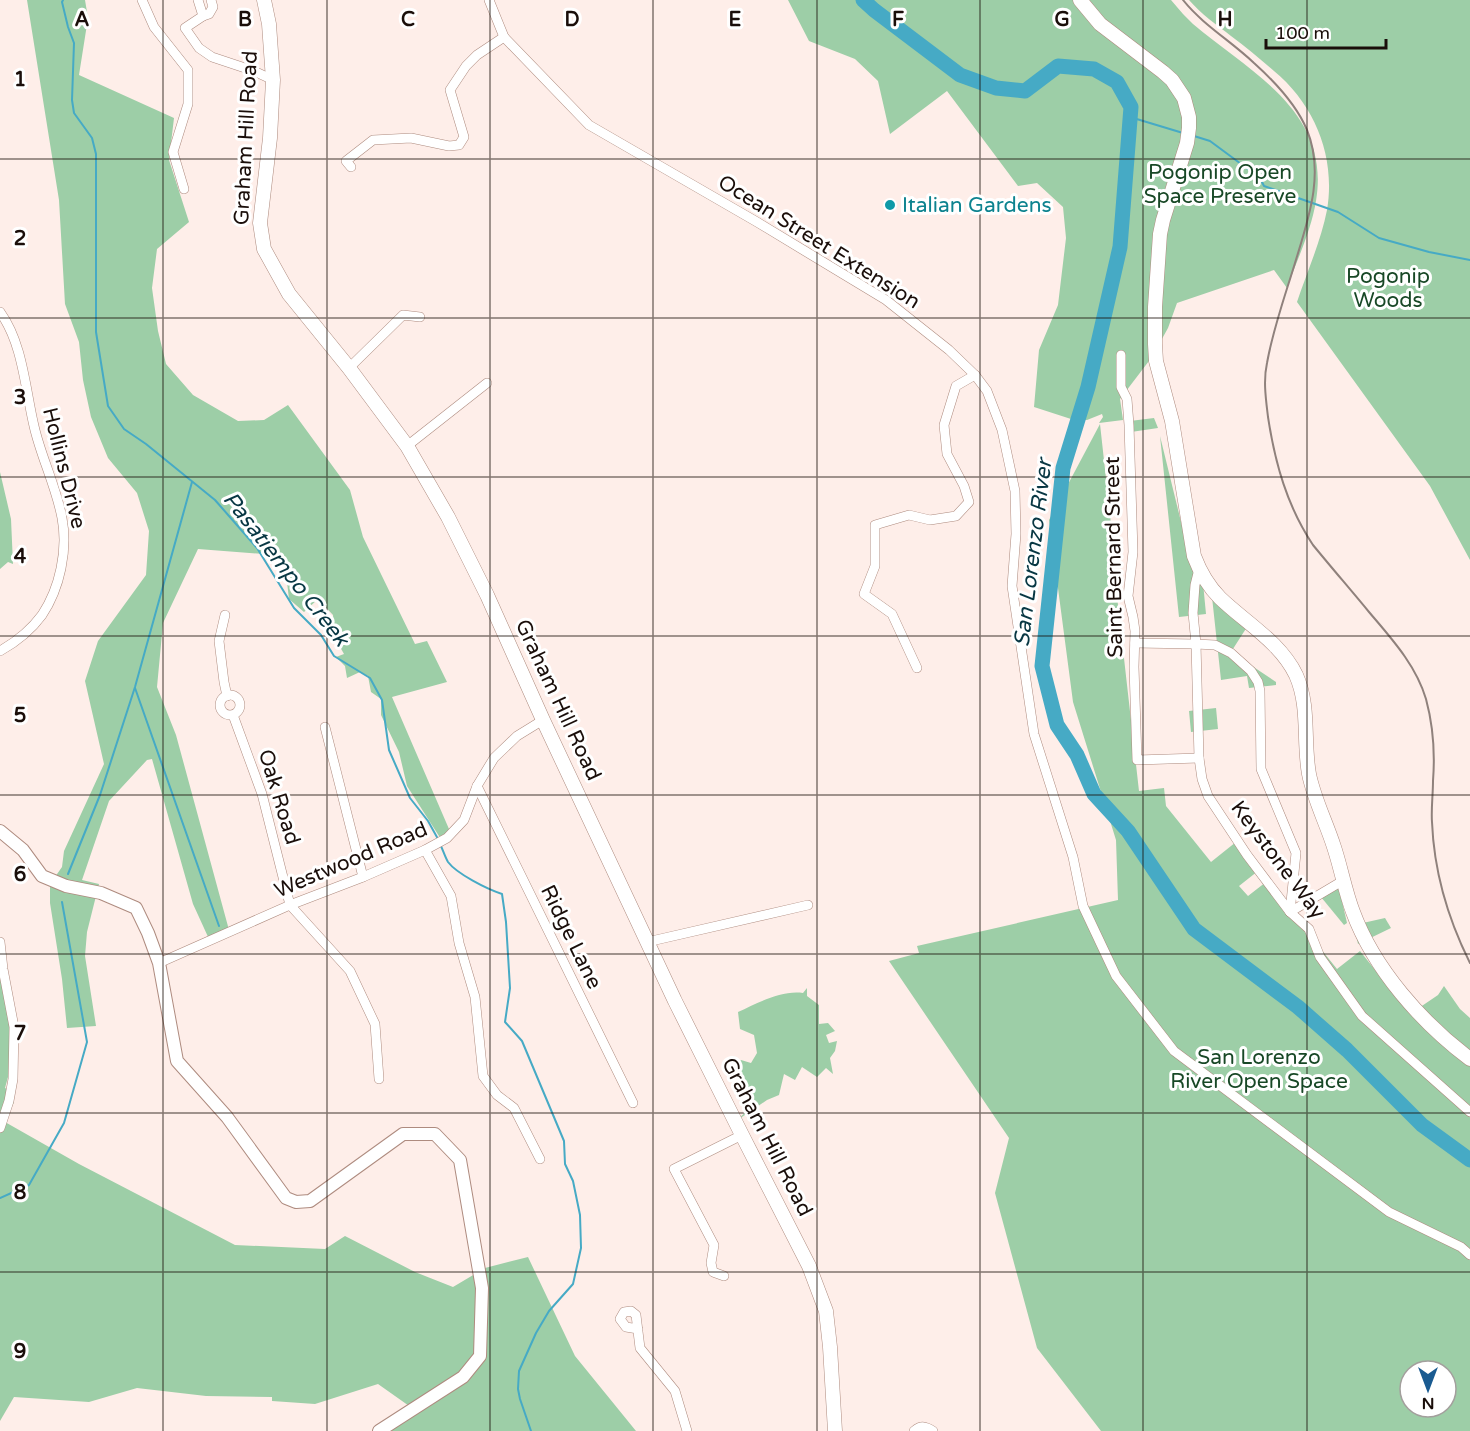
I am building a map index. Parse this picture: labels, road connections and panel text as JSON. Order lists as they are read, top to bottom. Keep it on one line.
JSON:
{"streets":{"main road":["Graham Hill Road"],"street":["Ocean Street Extension","Hollins Drive","Saint Bernard Street","Oak Road","Westwood Road","Keystone Way","Ridge Lane"]},"crossings":[["Graham Hill Road","Westwood Road"],["Saint Bernard Street","Keystone Way"],["Oak Road","Westwood Road"],["Westwood Road","Ridge Lane"]],"water":["San Lorenzo River","Pasatiempo Creek"],"parks":["Pogonip Open Space Preserve","Pogonip Woods","San Lorenzo River Open Space"],"places":["Italian Gardens"],"scale_bar":"100 m","north":"bottom","grid":{"columns":["A","B","C","D","E","F","G","H"],"rows":["1","2","3","4","5","6","7","8","9"]}}
